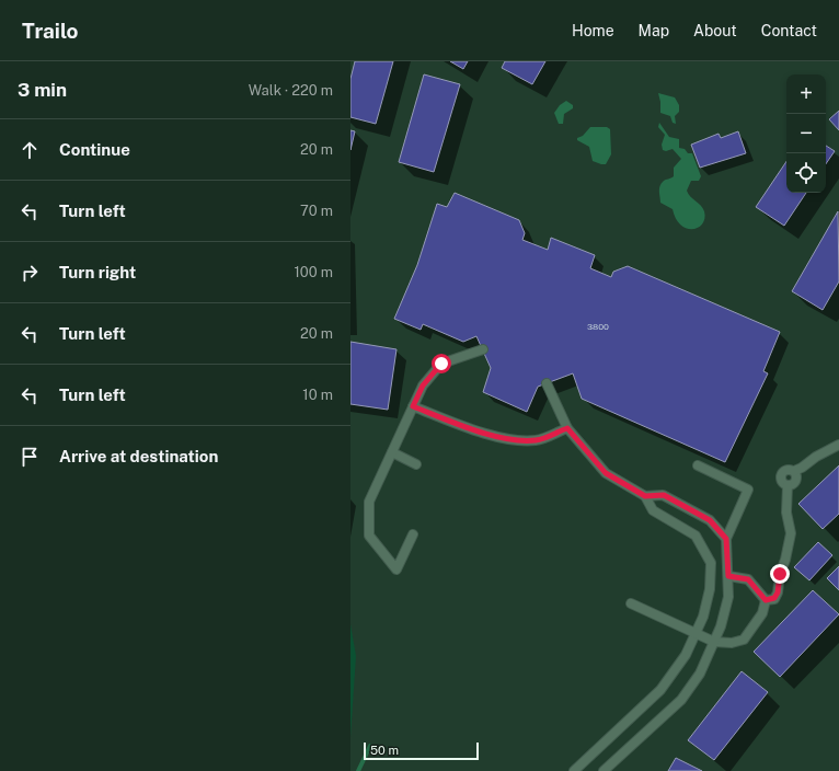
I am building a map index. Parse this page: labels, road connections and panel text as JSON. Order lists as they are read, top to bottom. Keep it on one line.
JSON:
{"house_numbers":["3800"],"scale_bar":"50 m","page":{"header":"Trailo","nav":["Home","Map","About","Contact"],"heading":["3 min","Walk · 220 m"],"map_buttons":["+","−"],"list":[["Continue","20 m"],["Turn left","70 m"],["Turn right","100 m"],["Turn left","20 m"],["Turn left","10 m"],"Arrive at destination"],"scale":"50 m"}}
